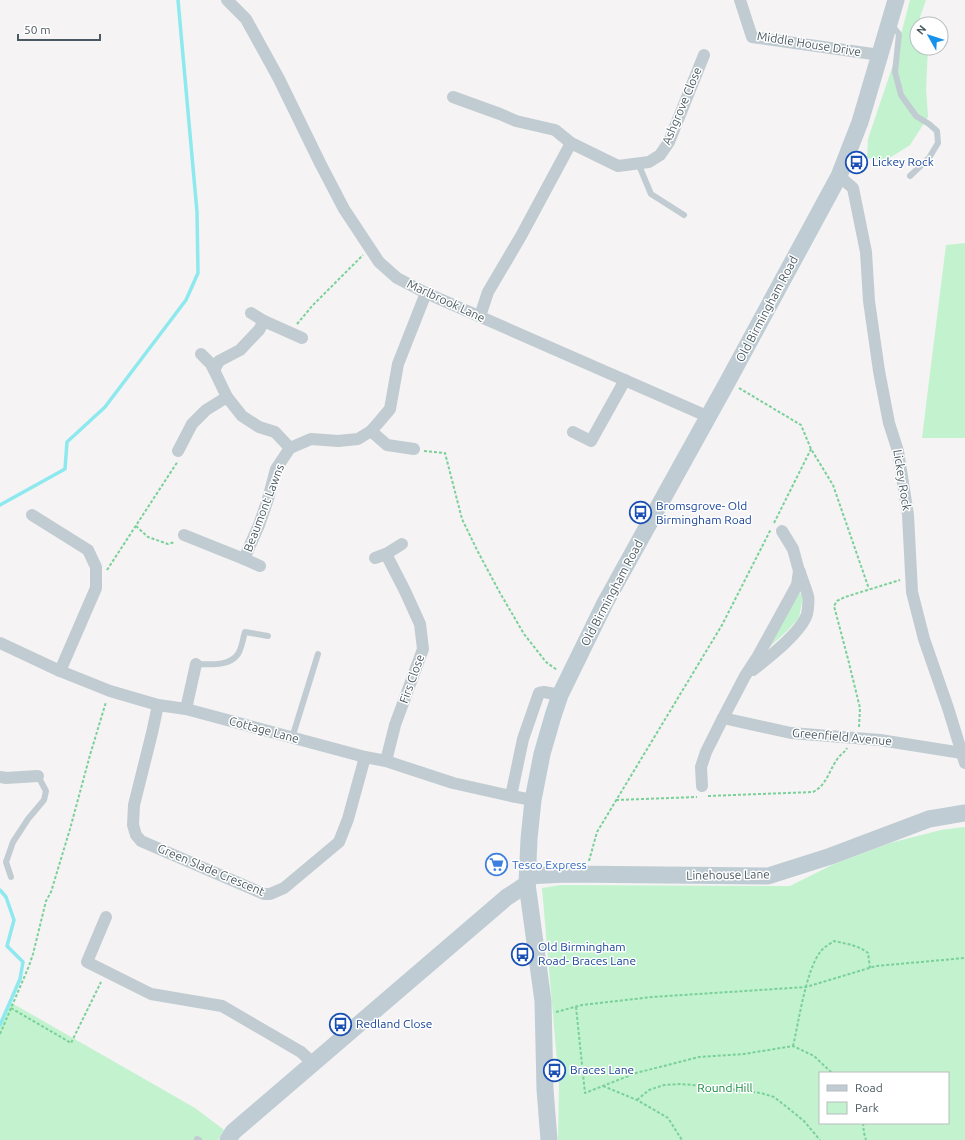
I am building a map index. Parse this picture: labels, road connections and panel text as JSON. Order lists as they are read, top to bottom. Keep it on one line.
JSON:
{"streets":{"main road":["Old Birmingham Road","Linehouse Lane"],"street":["Middle House Drive","Ashgrove Close","Marlbrook Lane","Lickey Rock","Beaumont Lawns","Firs Close","Cottage Lane","Greenfield Avenue","Green Slade Crescent"]},"crossings":[["Middle House Drive","Old Birmingham Road"],["Marlbrook Lane","Old Birmingham Road"],["Old Birmingham Road","Lickey Rock"],["Old Birmingham Road","Cottage Lane"],["Old Birmingham Road","Linehouse Lane"],["Lickey Rock","Greenfield Avenue"],["Firs Close","Cottage Lane"],["Cottage Lane","Green Slade Crescent"]],"parks":["Round Hill"],"places":{"bus stop":["Lickey Rock","Bromsgrove- Old Birmingham Road","Old Birmingham Road- Braces Lane","Redland Close","Braces Lane"],"supermarket":["Tesco Express"]},"legend":["Road","Park"],"scale_bar":"50 m","north":"top left"}
